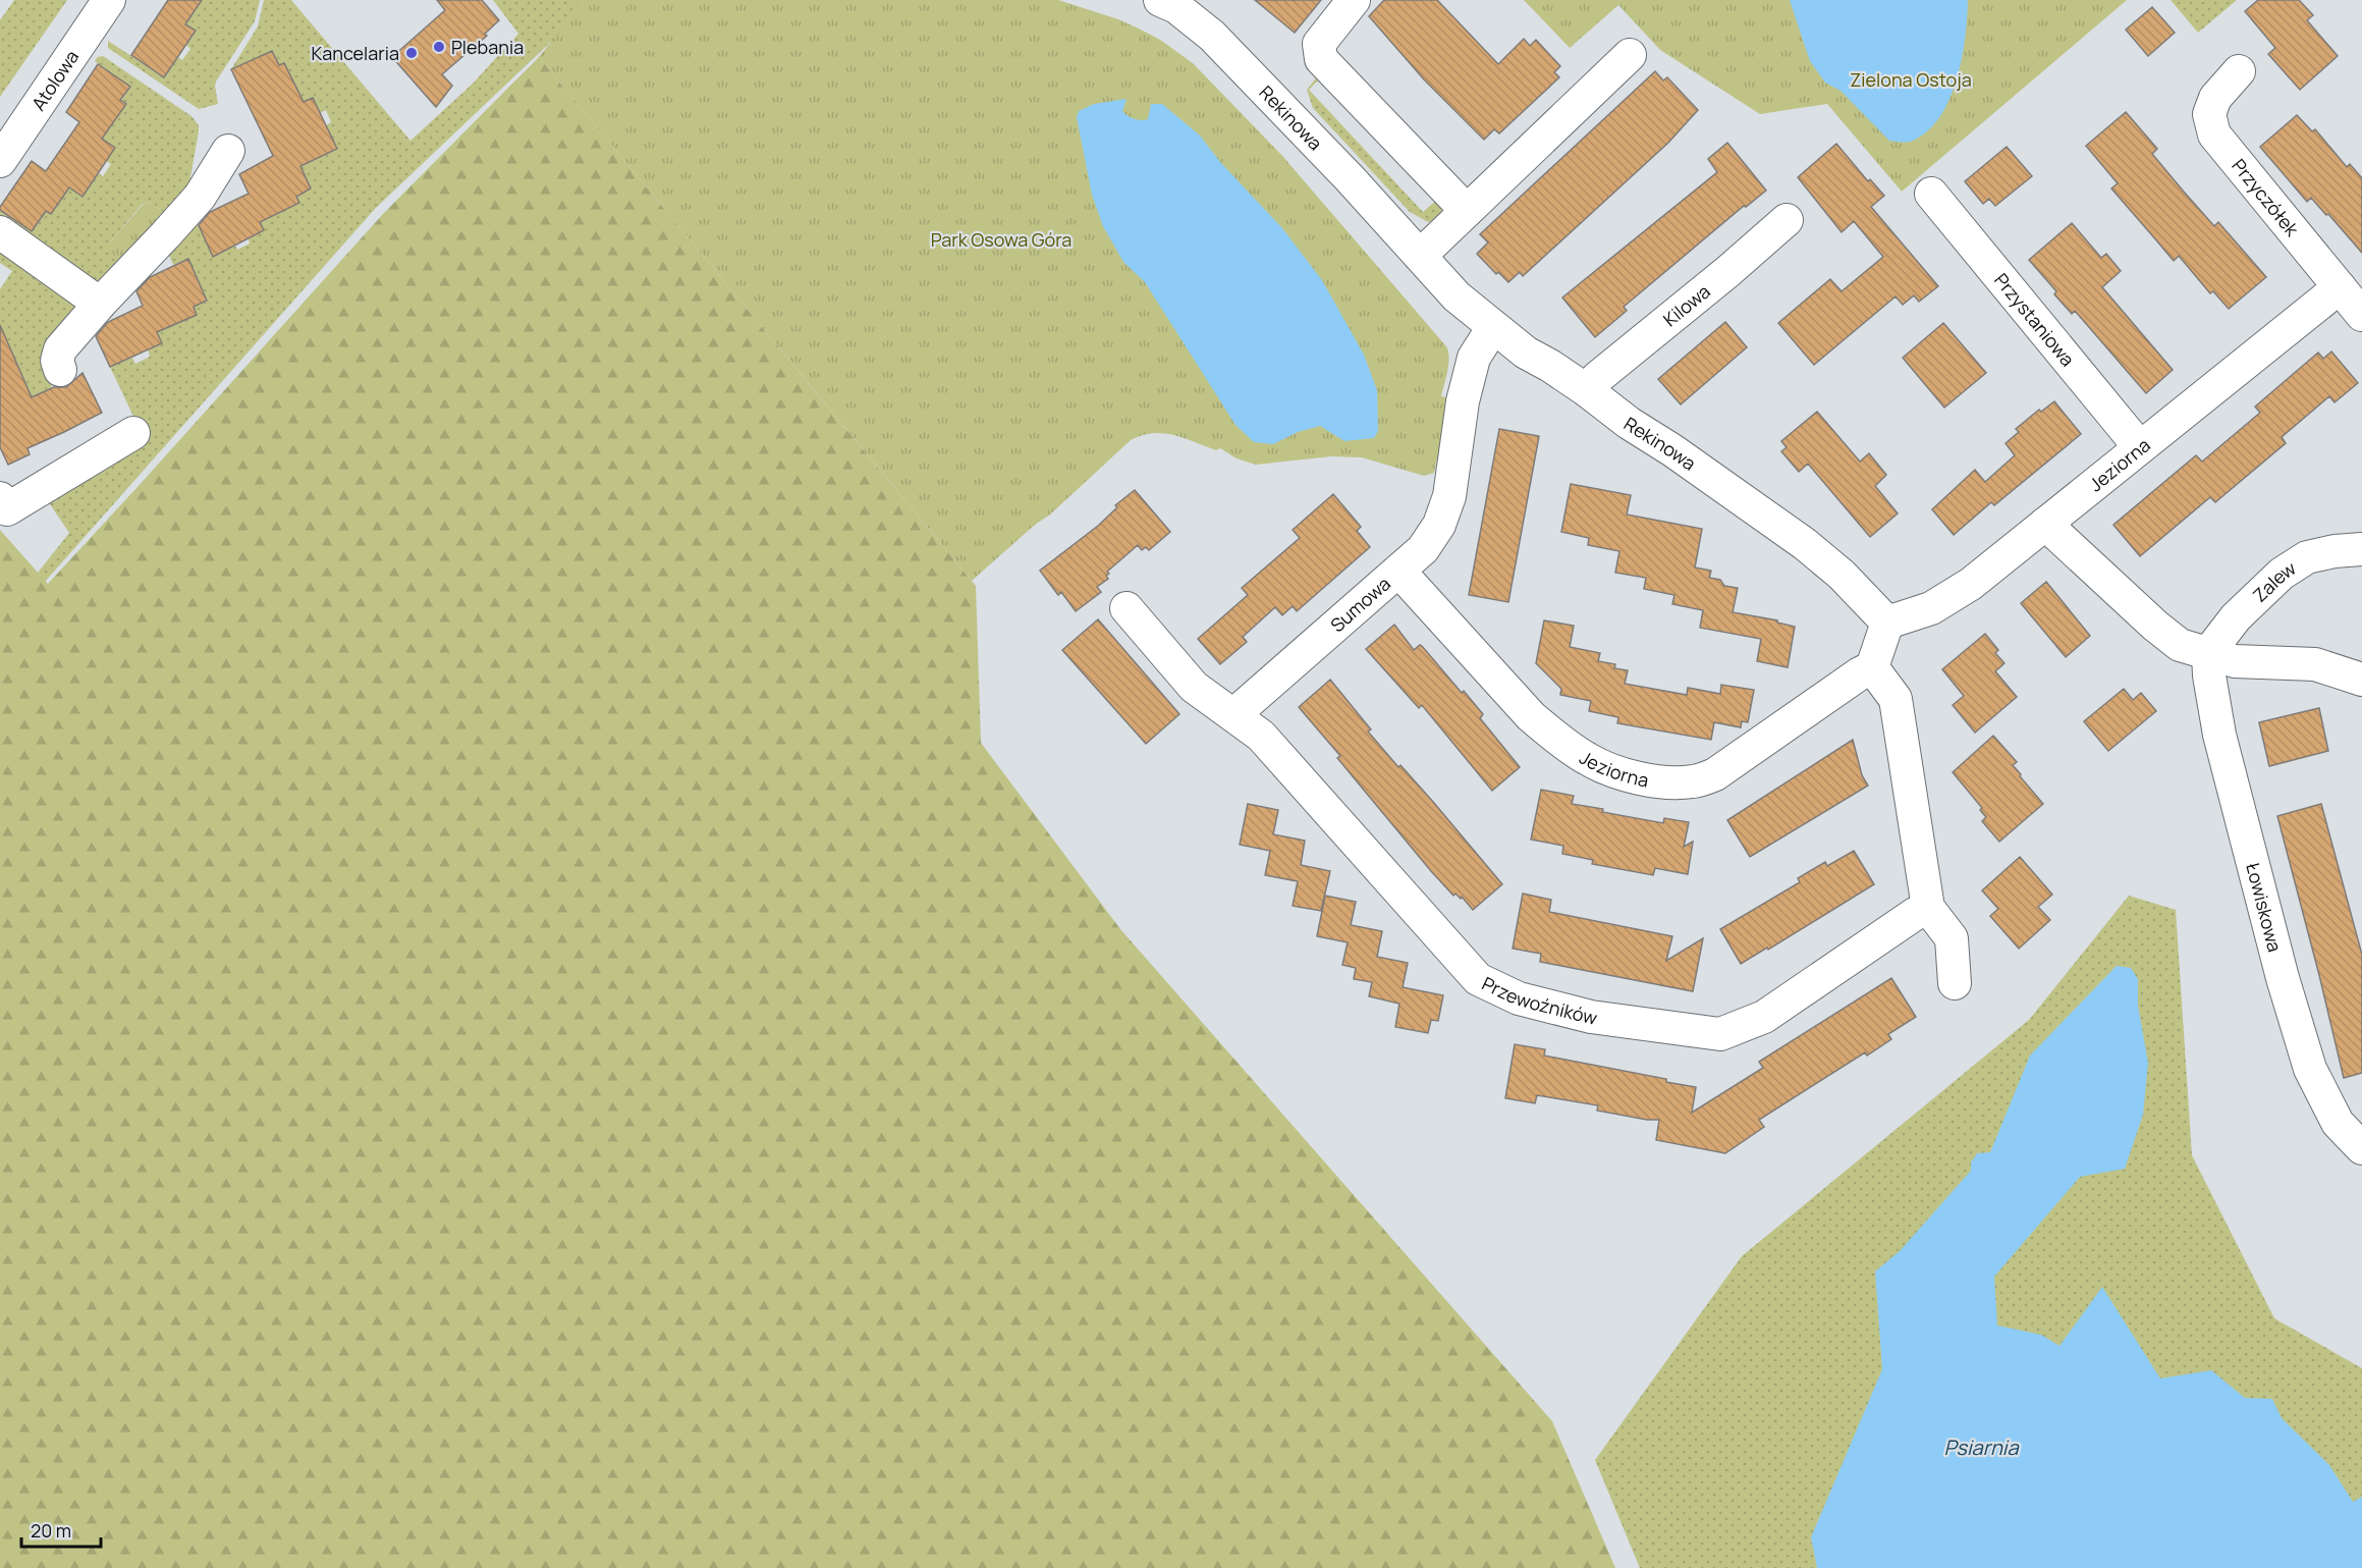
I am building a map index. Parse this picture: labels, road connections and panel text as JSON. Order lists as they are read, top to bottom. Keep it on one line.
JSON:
{"streets":{"street":["Atolowa","Rekinowa","Przyczółek","Kilowa","Przystaniowa","Jeziorna","Zalew","Sumowa","Łowiskowa","Przewoźników"]},"crossings":[["Rekinowa","Kilowa"],["Rekinowa","Jeziorna"],["Rekinowa","Sumowa"],["Przyczółek","Jeziorna"],["Przystaniowa","Jeziorna"],["Jeziorna","Sumowa"],["Zalew","Łowiskowa"],["Sumowa","Przewoźników"]],"water":["Psiarnia"],"parks":["Zielona Ostoja","Park Osowa Góra"],"places":["Plebania","Kancelaria"],"scale_bar":"20 m"}
